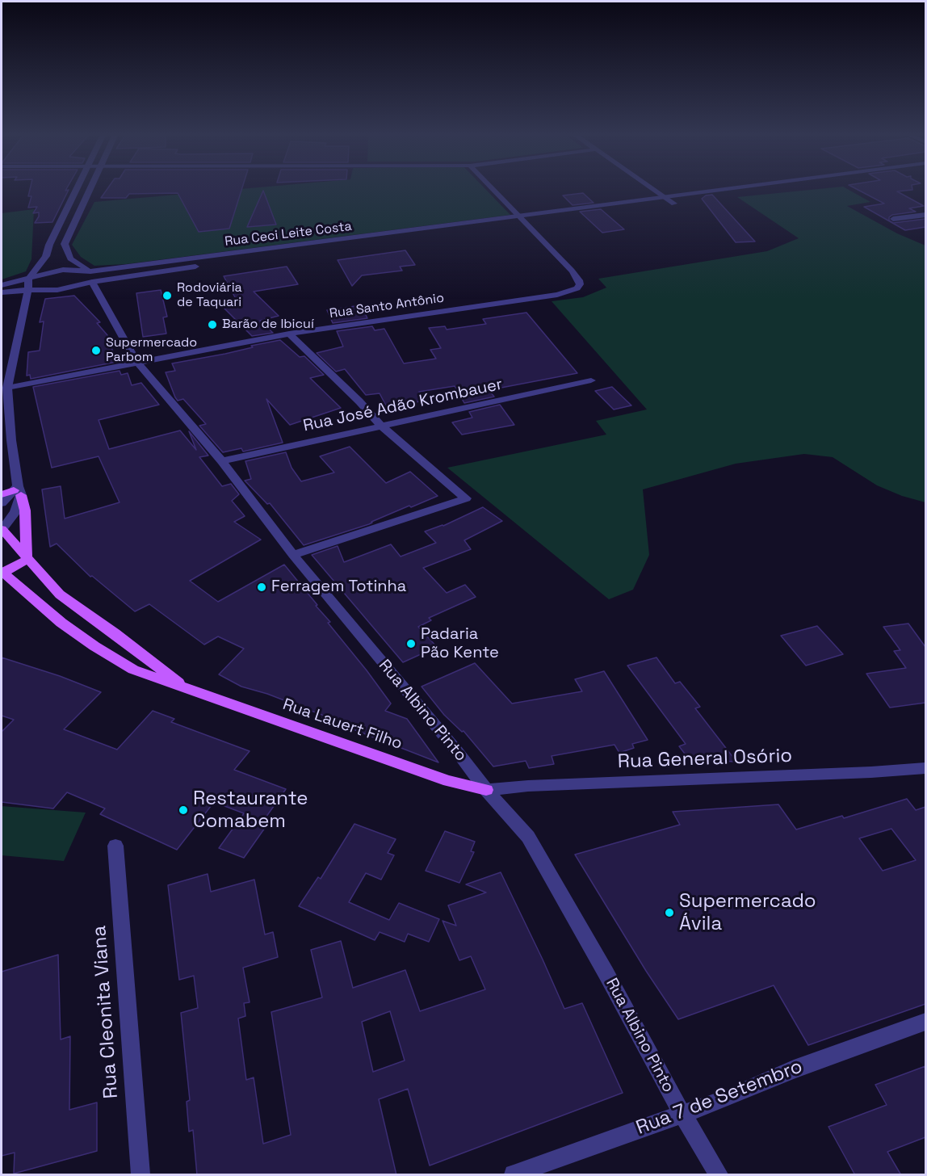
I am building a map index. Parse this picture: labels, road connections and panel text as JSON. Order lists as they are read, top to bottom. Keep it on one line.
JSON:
{"streets":{"main road":["Rua Lauert Filho"],"street":["Rua Ceci Leite Costa","Rua Santo Antônio","Rua José Adão Krombauer","Rua Albino Pinto","Rua General Osório","Rua Cleonita Viana","Rua 7 de Setembro"]},"crossings":[["Rua Ceci Leite Costa","Rua Santo Antônio"],["Rua Ceci Leite Costa","Rua Albino Pinto"],["Rua Santo Antônio","Rua Albino Pinto"],["Rua José Adão Krombauer","Rua Albino Pinto"],["Rua Albino Pinto","Rua Lauert Filho"],["Rua Albino Pinto","Rua General Osório"],["Rua Albino Pinto","Rua 7 de Setembro"],["Rua Lauert Filho","Rua General Osório"]],"places":["Rodoviária de Taquari","Barão de Ibicuí","Supermercado Parbom","Ferragem Totinha","Padaria Pão Kente","Restaurante Comabem","Supermercado Ávila"]}
